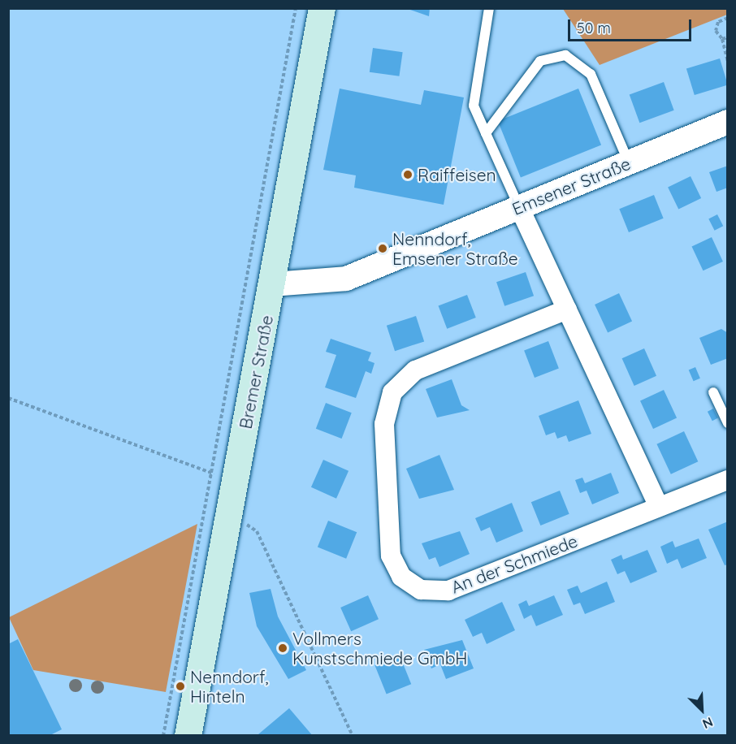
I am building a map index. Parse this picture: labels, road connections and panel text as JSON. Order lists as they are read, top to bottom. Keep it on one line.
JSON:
{"streets":{"main road":["Bremer Straße"],"street":["Emsener Straße","An der Schmiede"]},"crossings":[["Emsener Straße","Bremer Straße"]],"places":["Raiffeisen","Nenndorf, Emsener Straße","Vollmers Kunstschmiede GmbH","Nenndorf, Hinteln"],"scale_bar":"50 m","north":"bottom right"}
